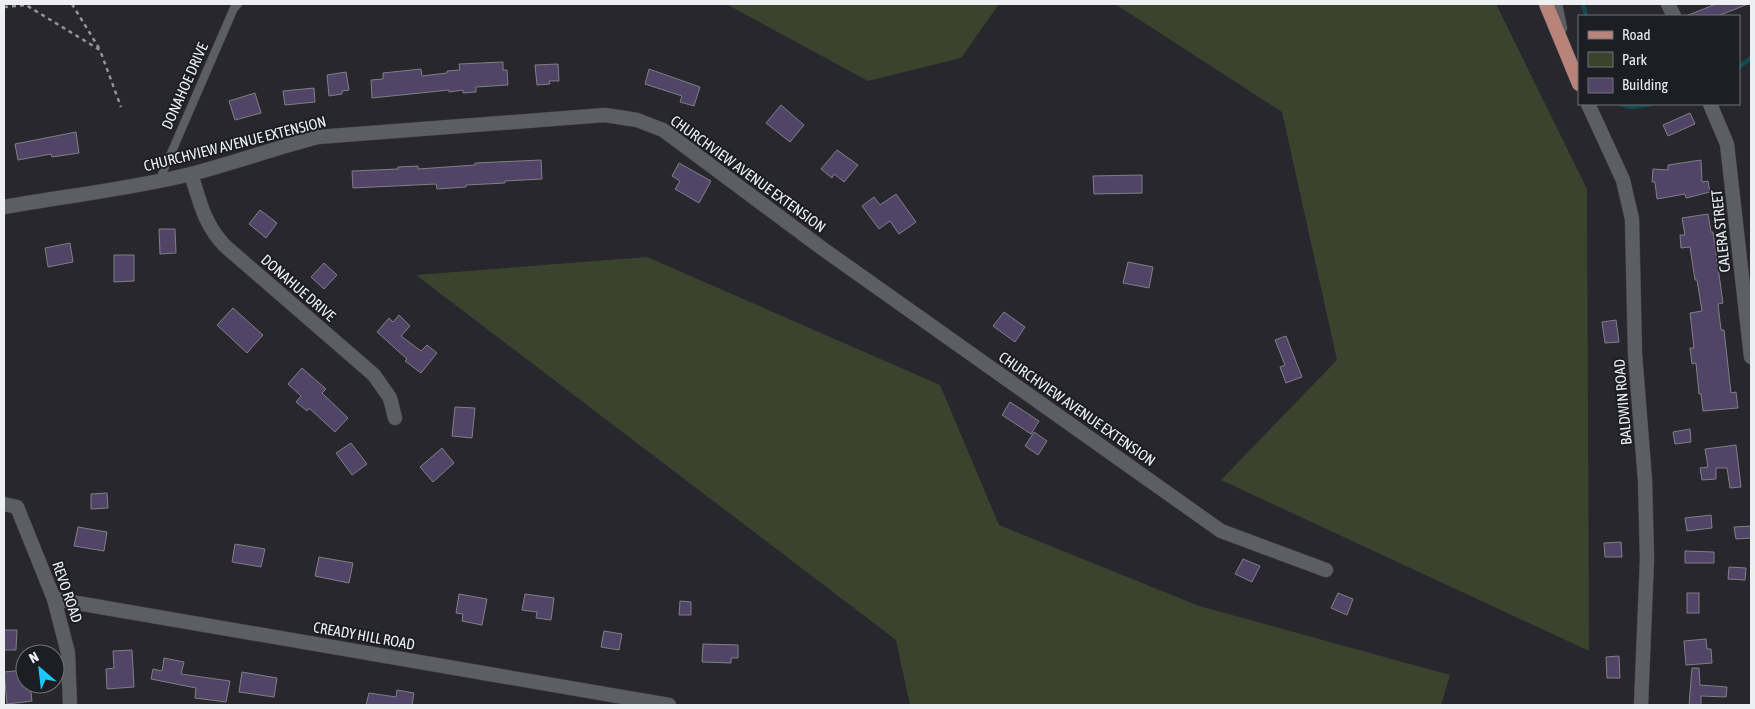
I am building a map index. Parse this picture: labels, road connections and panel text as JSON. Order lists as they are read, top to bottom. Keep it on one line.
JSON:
{"streets":{"street":["CHURCHVIEW AVENUE EXTENSION","CALERA STREET","DONAHUE DRIVE","BALDWIN ROAD","REVO ROAD","CREADY HILL ROAD"],"lane":["DONAHOE DRIVE"]},"crossings":[["DONAHOE DRIVE","CHURCHVIEW AVENUE EXTENSION"],["CHURCHVIEW AVENUE EXTENSION","DONAHUE DRIVE"],["REVO ROAD","CREADY HILL ROAD"]],"legend":["Road","Park","Building"],"north":"top left"}
